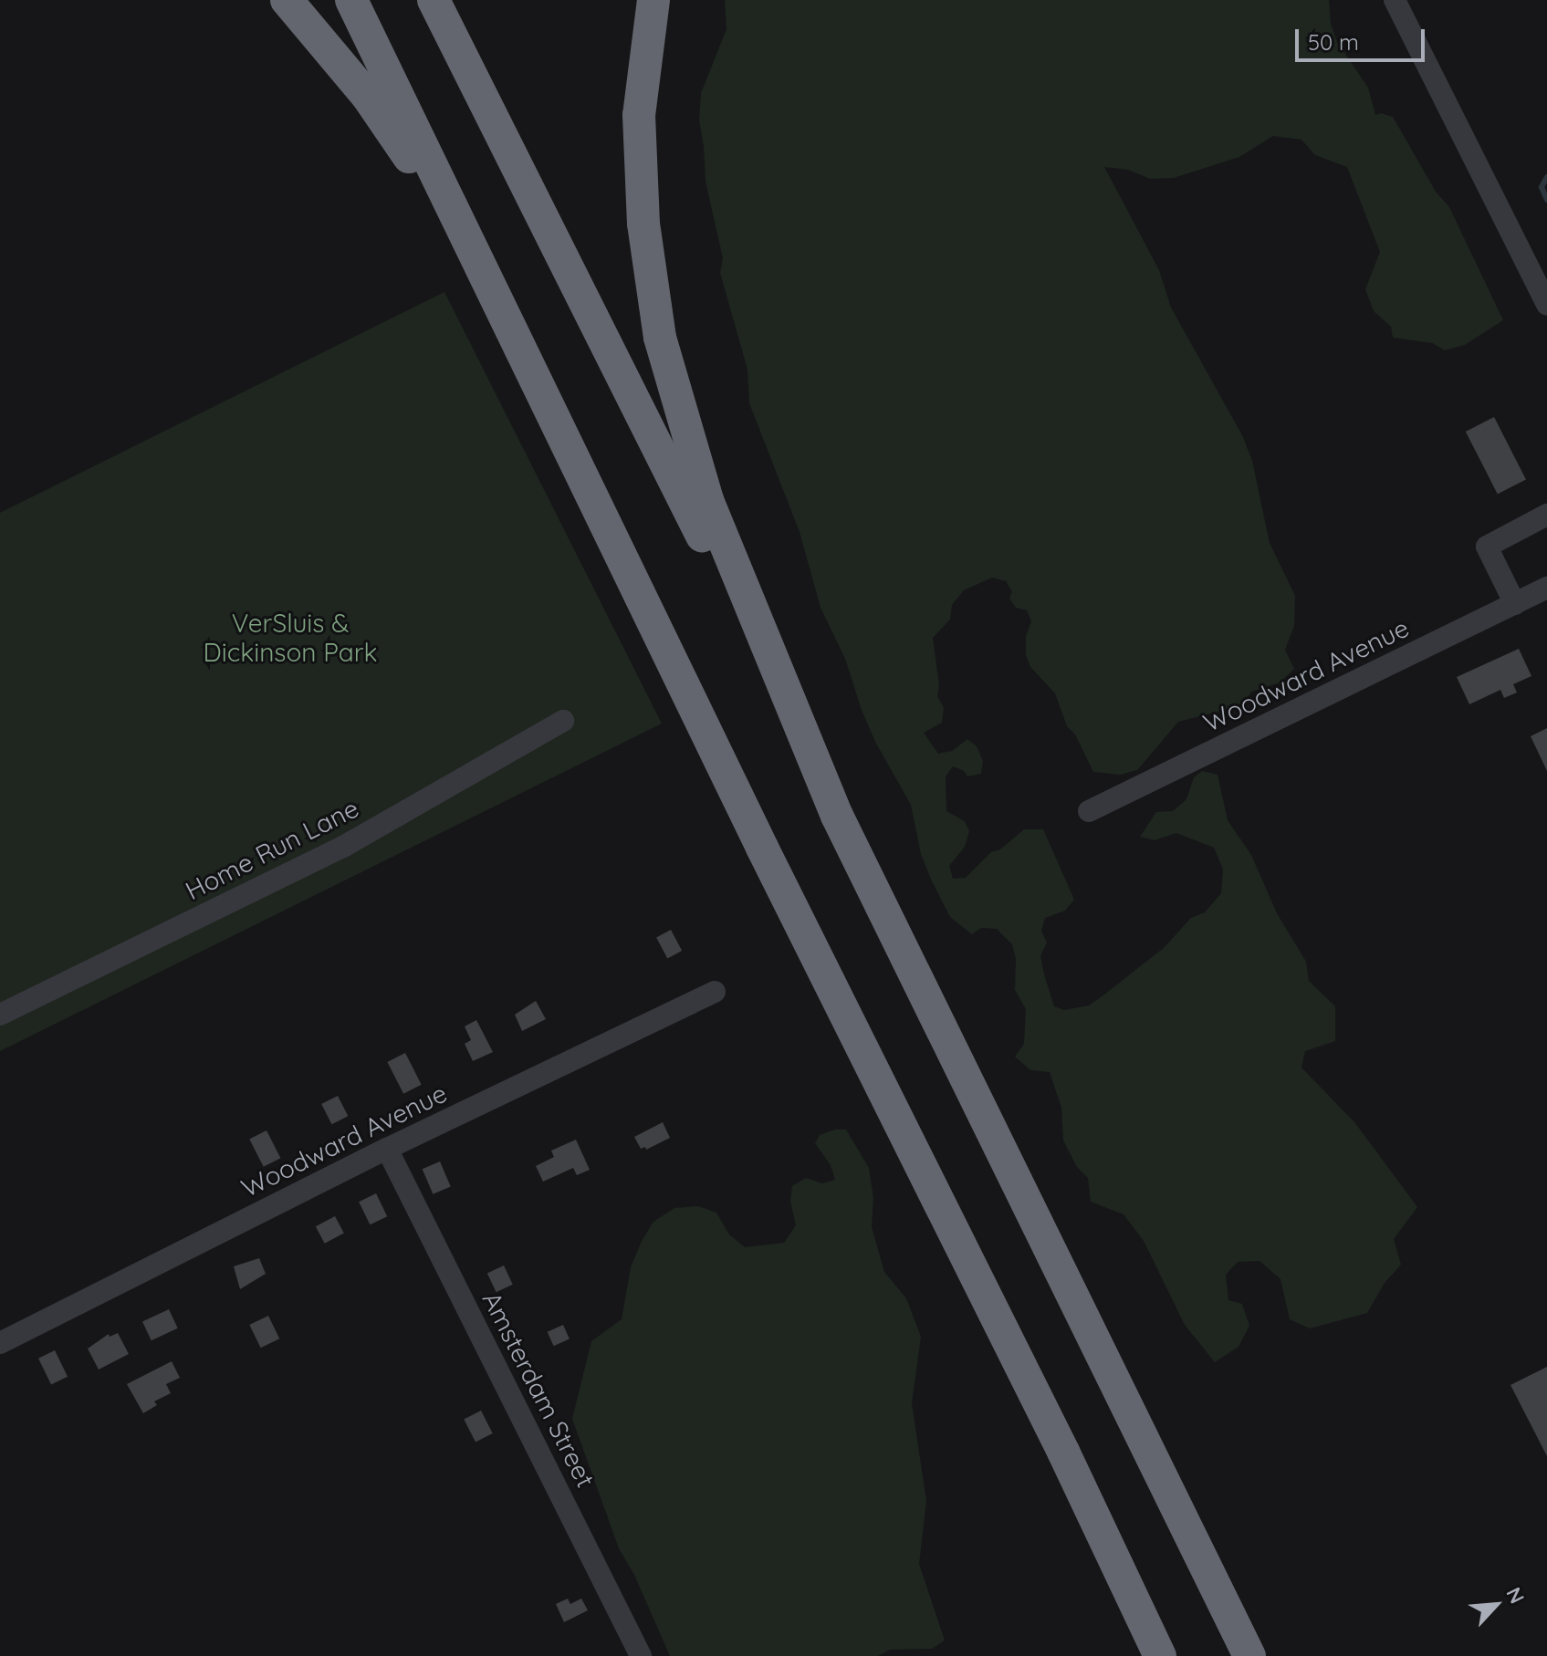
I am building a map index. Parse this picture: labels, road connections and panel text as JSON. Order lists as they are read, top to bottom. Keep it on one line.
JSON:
{"streets":{"street":["Woodward Avenue","Home Run Lane","Amsterdam Street"]},"crossings":[["Woodward Avenue","Amsterdam Street"]],"parks":["VerSluis & Dickinson Park"],"scale_bar":"50 m","north":"top right"}
